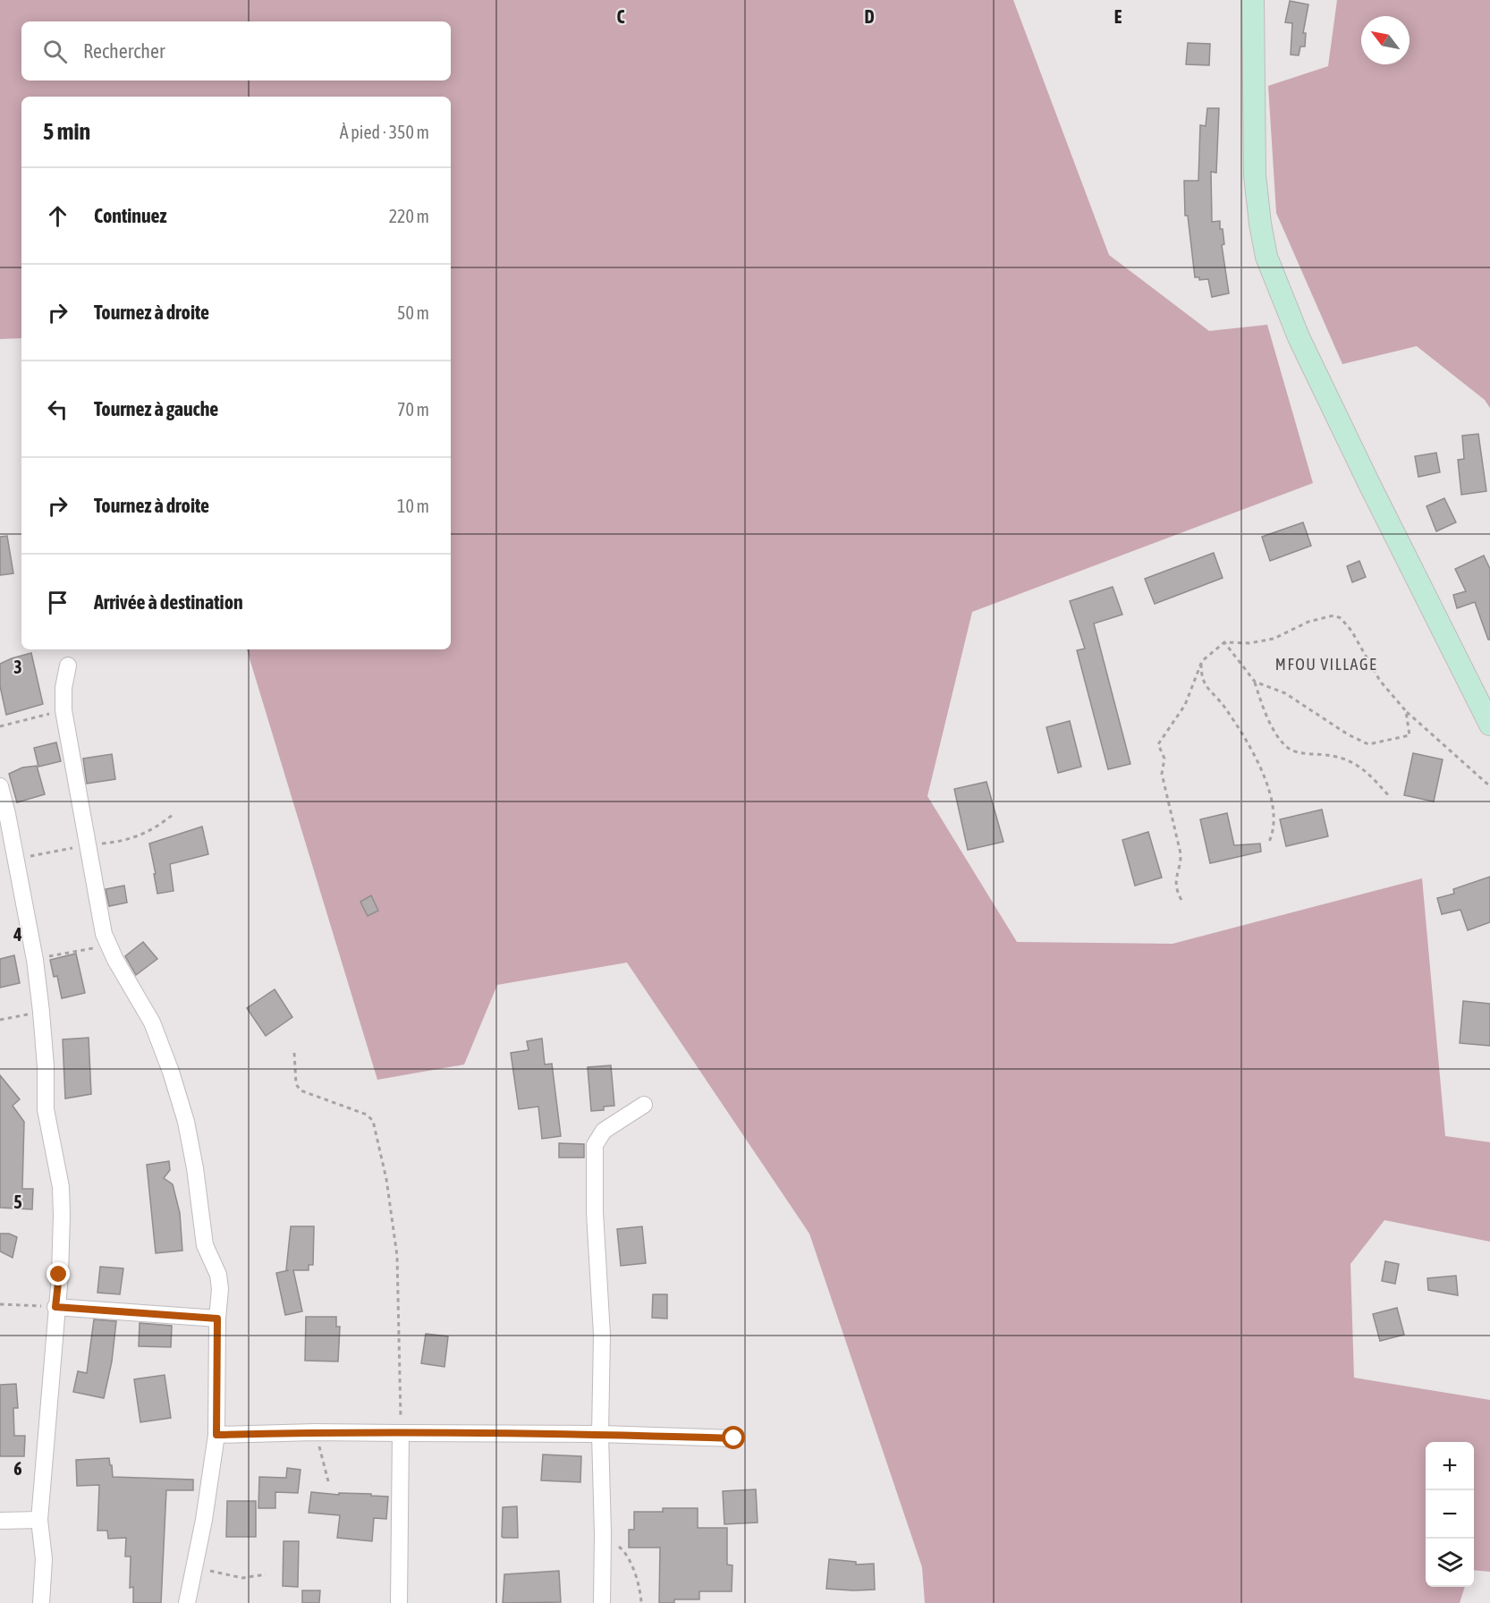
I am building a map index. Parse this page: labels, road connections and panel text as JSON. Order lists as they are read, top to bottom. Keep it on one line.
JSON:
{"districts":["MFOU VILLAGE"],"north":"top left","page":{"search":"Rechercher","heading":["5 min","À pied · 350 m"],"list":[["Continuez","220 m"],["Tournez à droite","50 m"],["Tournez à gauche","70 m"],["Tournez à droite","10 m"],"Arrivée à destination"],"map_buttons":["+","−"]},"grid":{"columns":["C","D","E"],"rows":["3","4","5","6"]}}
